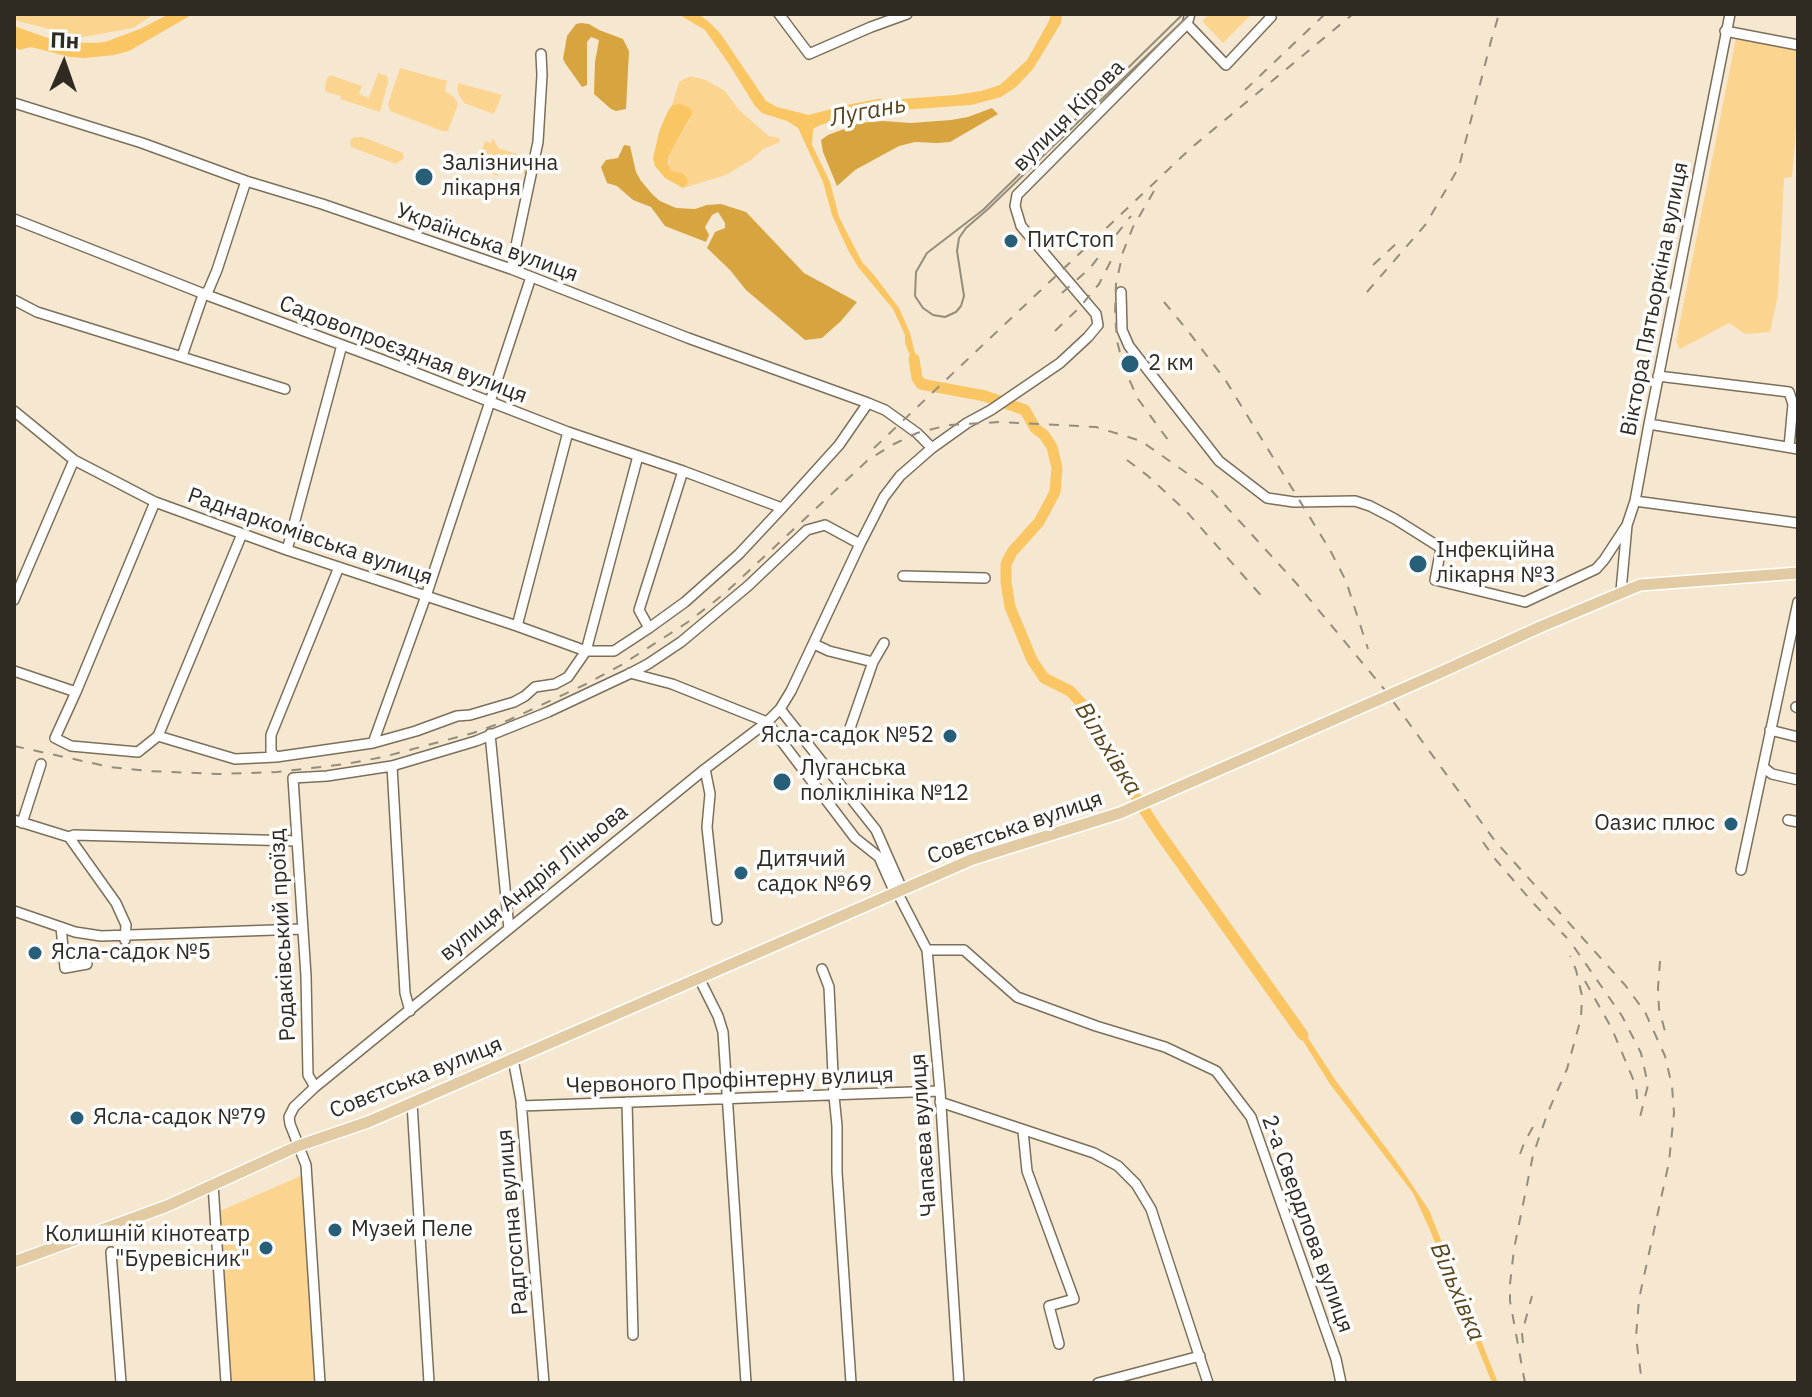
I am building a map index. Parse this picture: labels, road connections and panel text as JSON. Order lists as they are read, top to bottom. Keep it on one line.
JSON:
{"streets":{"main road":["Совєтська вулиця"],"street":["вулиця Кірова","Українська вулиця","Віктора Пятьоркіна вулиця","Садовопроєздная вулиця","Раднаркомівська вулиця","вулиця Андрія Ліньова","Родаківський проїзд","Червоного Профінтерну вулиця","Чапаєва вулиця","Радгоспна вулиця","2-а Свердлова вулиця"]},"crossings":[["вулиця Кірова","вулиця Андрія Ліньова"],["Українська вулиця","вулиця Андрія Ліньова"],["Віктора Пятьоркіна вулиця","Совєтська вулиця"],["Совєтська вулиця","вулиця Андрія Ліньова"],["Совєтська вулиця","Чапаєва вулиця"],["Совєтська вулиця","Радгоспна вулиця"],["вулиця Андрія Ліньова","Родаківський проїзд"],["вулиця Андрія Ліньова","Чапаєва вулиця"],["Червоного Профінтерну вулиця","Чапаєва вулиця"],["Червоного Профінтерну вулиця","Радгоспна вулиця"],["Чапаєва вулиця","2-а Свердлова вулиця"]],"water":["Лугань","Вільхівка"],"places":["Залізнична лікарня","ПитСтоп","2 км","Інфекційна лікарня №3","Ясла-садок №52","Луганська поліклініка №12","Оазис плюс","Дитячий садок №69","Ясла-садок №5","Ясла-садок №79","Музей Пеле","Колишній кінотеатр \"Буревісник\""],"north":"top"}
